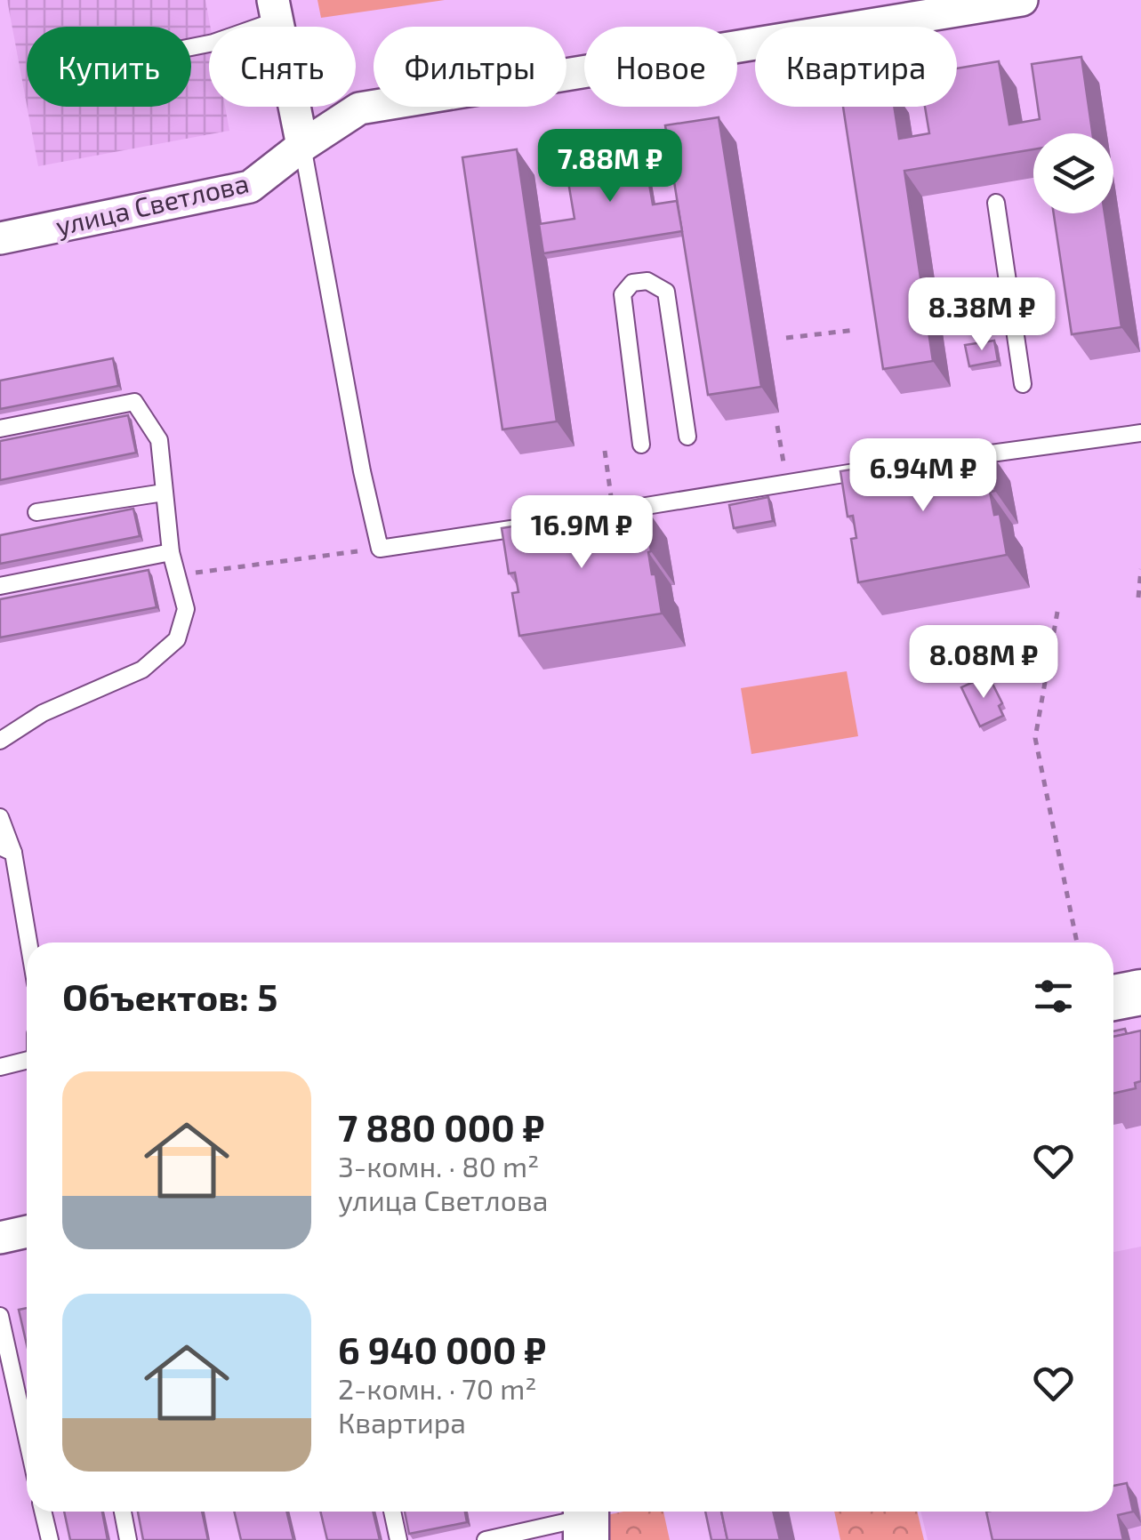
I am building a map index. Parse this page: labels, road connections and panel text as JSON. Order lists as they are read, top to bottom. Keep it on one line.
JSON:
{"streets":{"street":["улица Светлова"]},"page":{"chip":["Купить","Снять","Фильтры","Новое","Квартира"],"price":["7.88M ₽","8.38M ₽","6.94M ₽","16.9M ₽","8.08M ₽"],"heading":"Объектов: 5","list":[{"name":"7 880 000 ₽","note":"3-комн. · 80 m² · улица Светлова"},{"name":"6 940 000 ₽","note":"2-комн. · 70 m² · Квартира"}]}}
